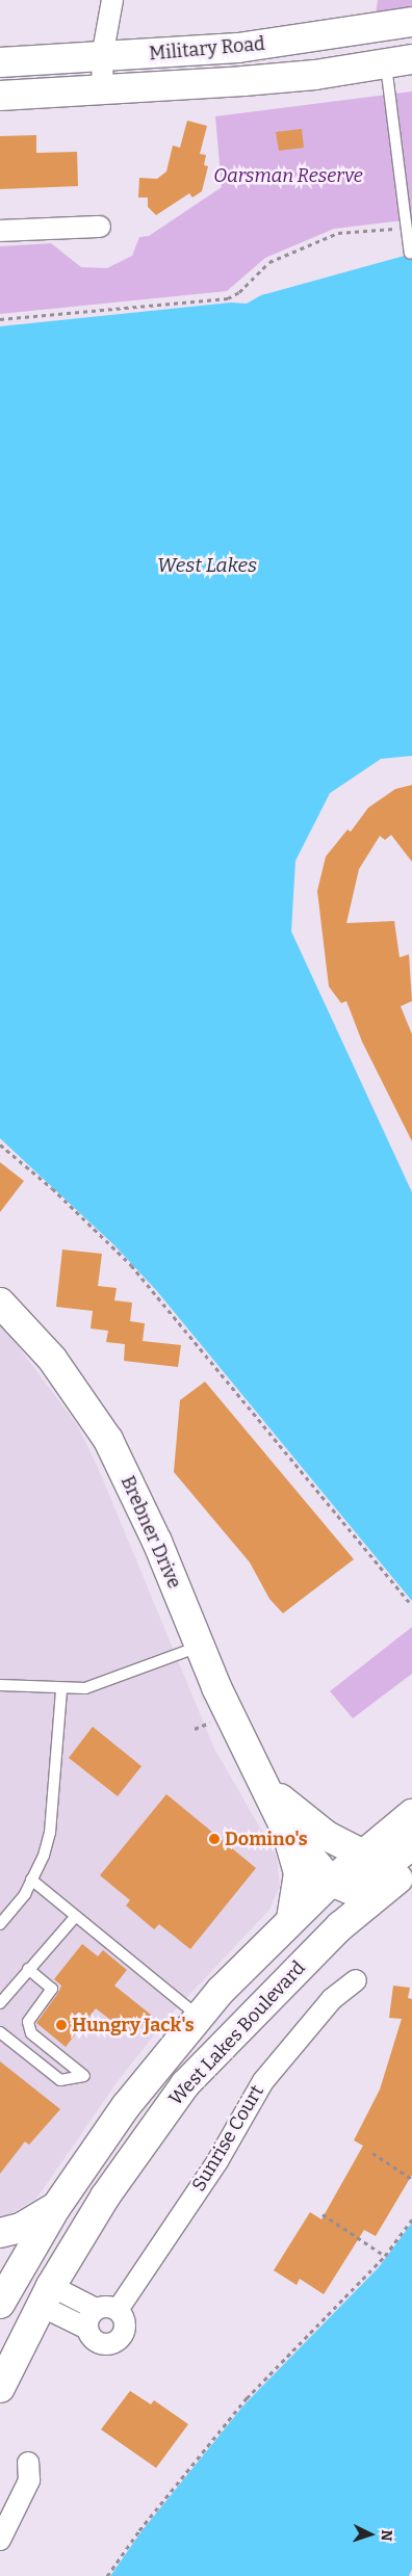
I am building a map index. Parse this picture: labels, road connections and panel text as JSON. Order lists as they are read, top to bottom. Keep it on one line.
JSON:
{"streets":{"main road":["Military Road","Brebner Drive","West Lakes Boulevard"],"street":["Sunrise Court"]},"crossings":[["Brebner Drive","West Lakes Boulevard"]],"water":["West Lakes"],"parks":["Oarsman Reserve"],"places":["Domino's","Hungry Jack's"],"north":"right"}
